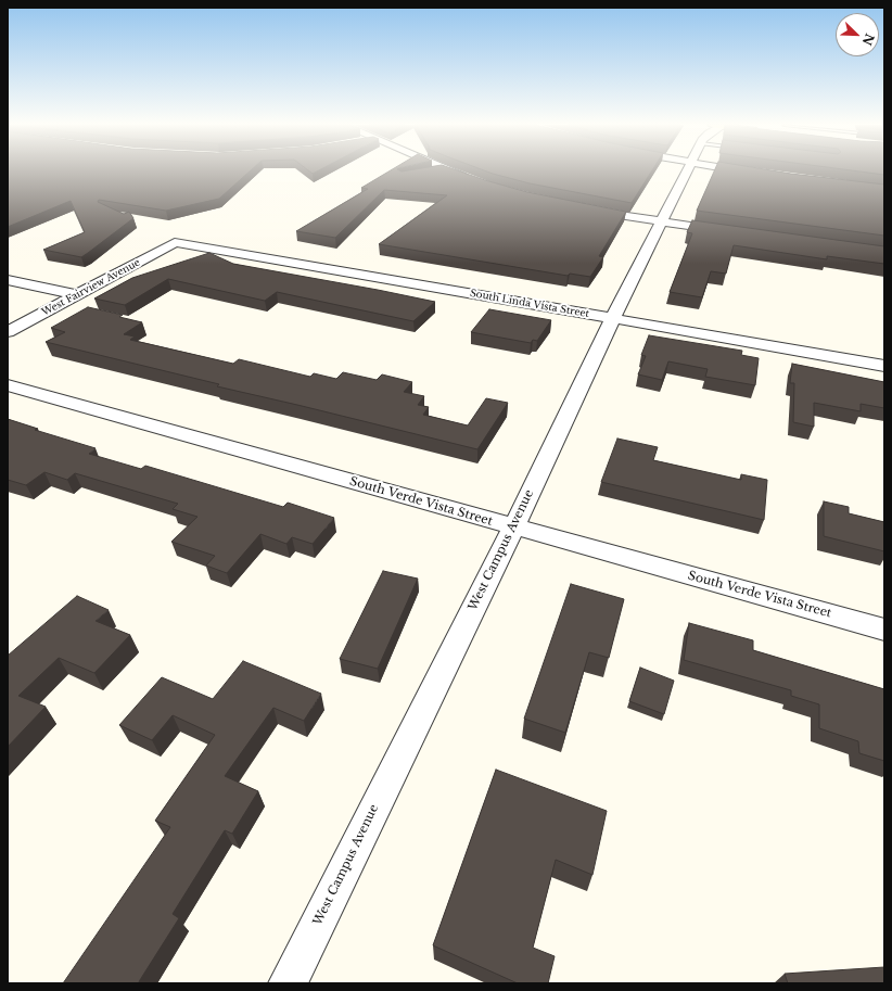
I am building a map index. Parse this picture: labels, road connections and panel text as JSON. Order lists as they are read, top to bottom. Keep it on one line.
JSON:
{"streets":{"street":["West Fairview Avenue","South Linda Vista Street","South Verde Vista Street","West Campus Avenue"]},"crossings":[["West Fairview Avenue","South Linda Vista Street"],["South Linda Vista Street","West Campus Avenue"],["South Verde Vista Street","West Campus Avenue"]],"north":"bottom right"}
